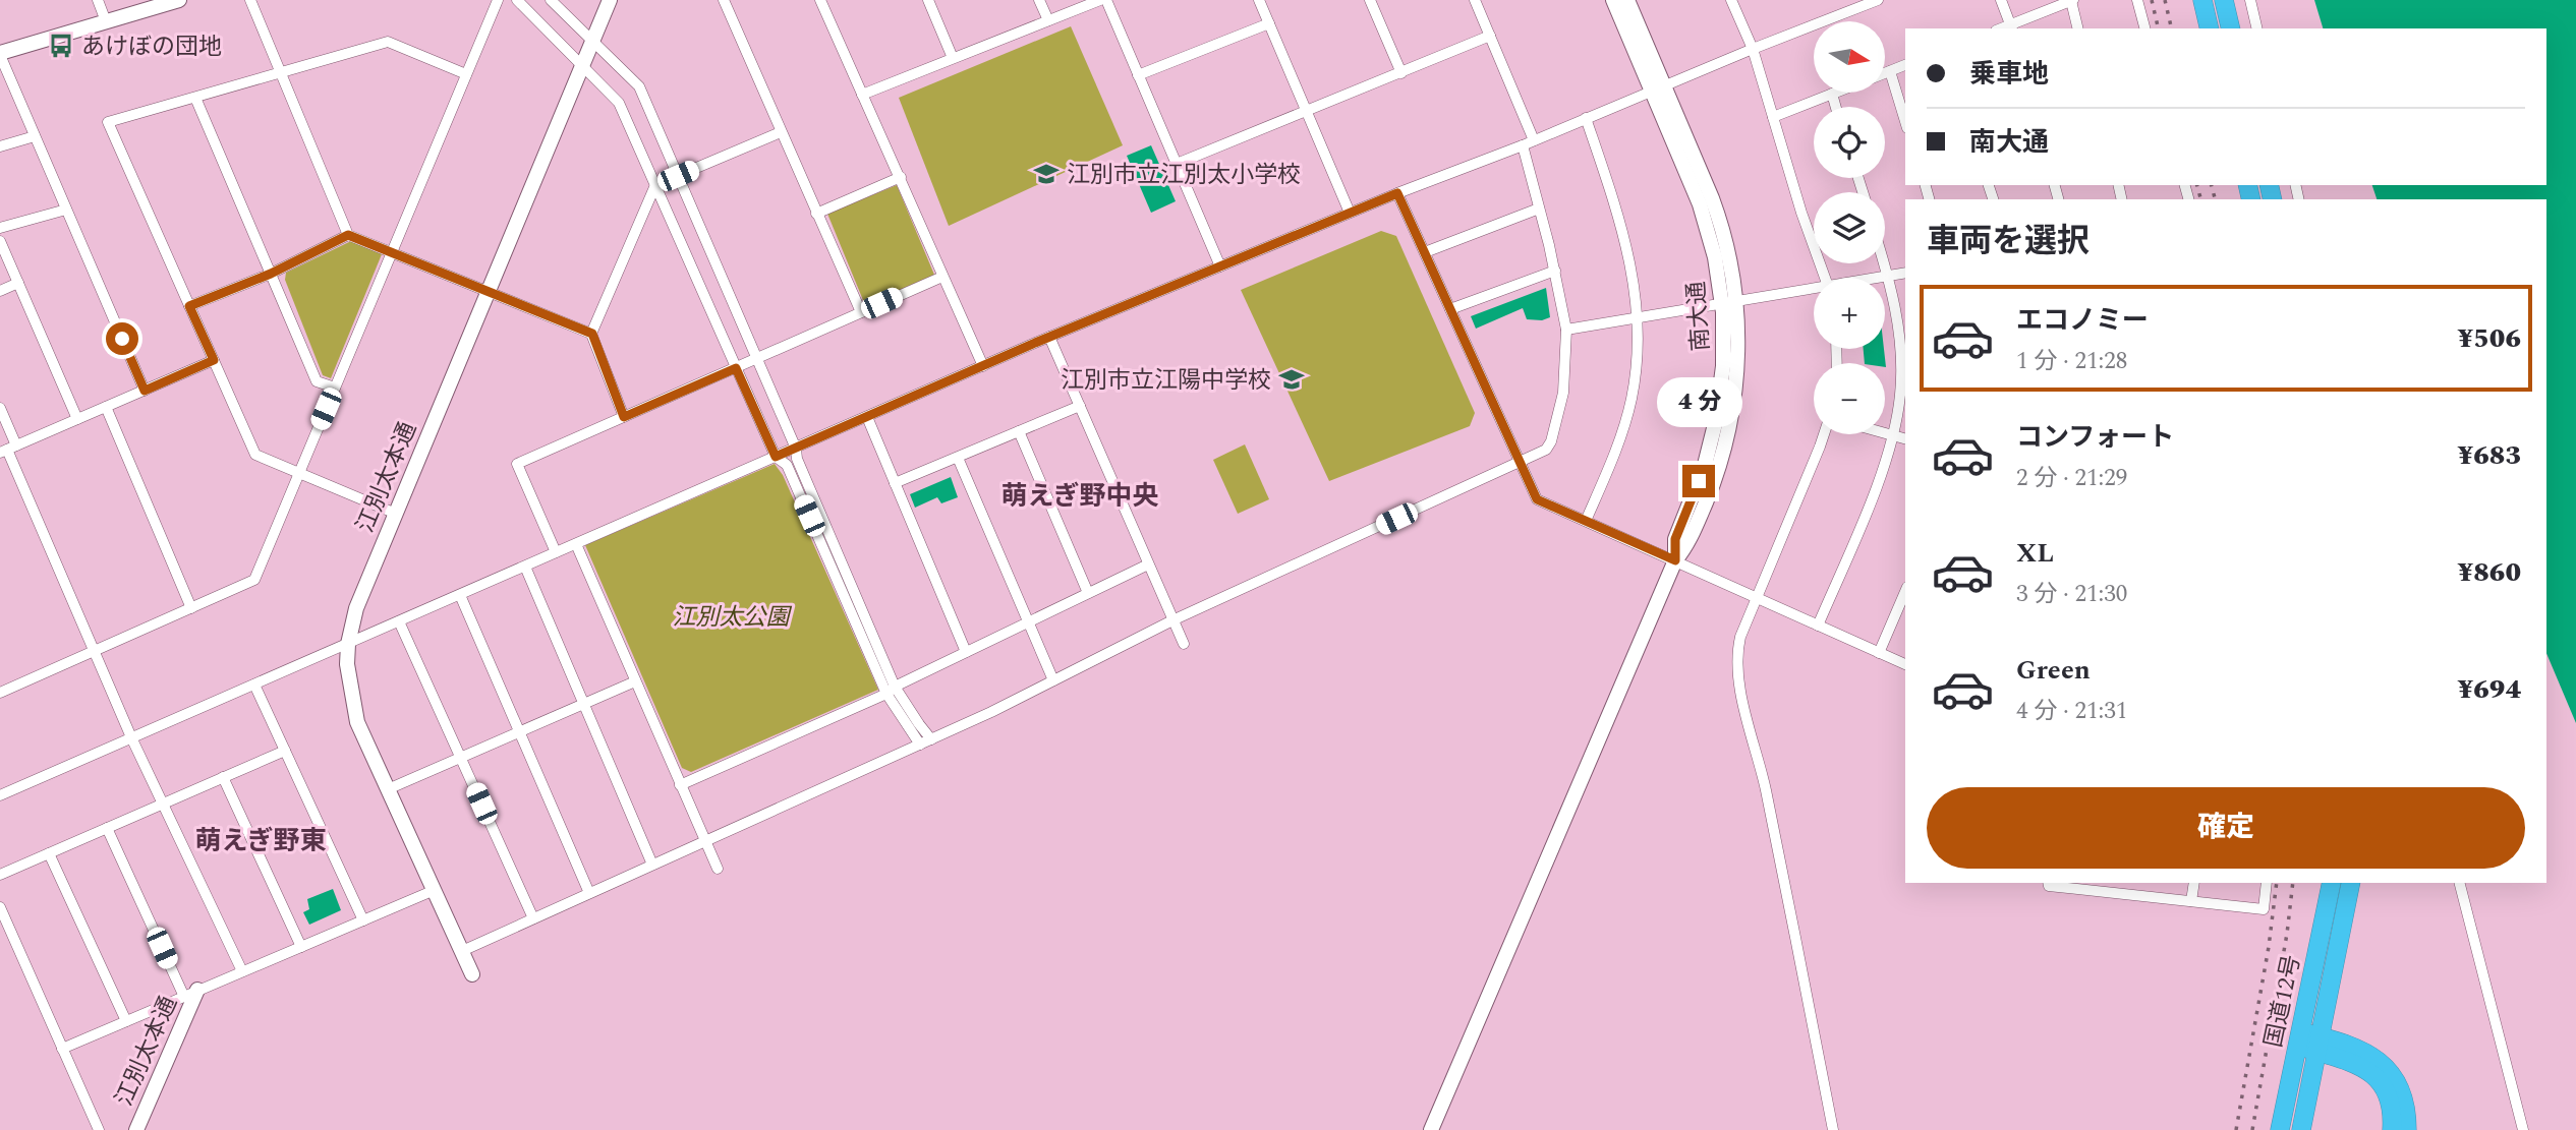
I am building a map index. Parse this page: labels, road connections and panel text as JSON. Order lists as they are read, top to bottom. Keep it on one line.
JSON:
{"streets":{"highway":["国道12号"],"street":["南大通","江別太本通"]},"districts":["萌えぎ野中央","萌えぎ野東"],"parks":["江別太公園"],"places":{"bus stop":["あけぼの団地"],"school or university":["江別市立江別太小学校","江別市立江陽中学校"]},"north":"right","page":{"map_buttons":["+","−"],"banner":["乗車地","南大通"],"heading":"車両を選択","list":[{"name":"エコノミー","note":"1 分 · 21:28","value":"¥506"},{"name":"コンフォート","note":"2 分 · 21:29","value":"¥683"},{"name":"XL","note":"3 分 · 21:30","value":"¥860"},{"name":"Green","note":"4 分 · 21:31","value":"¥694"}],"bubble":"4 分","buttons":"確定"}}
